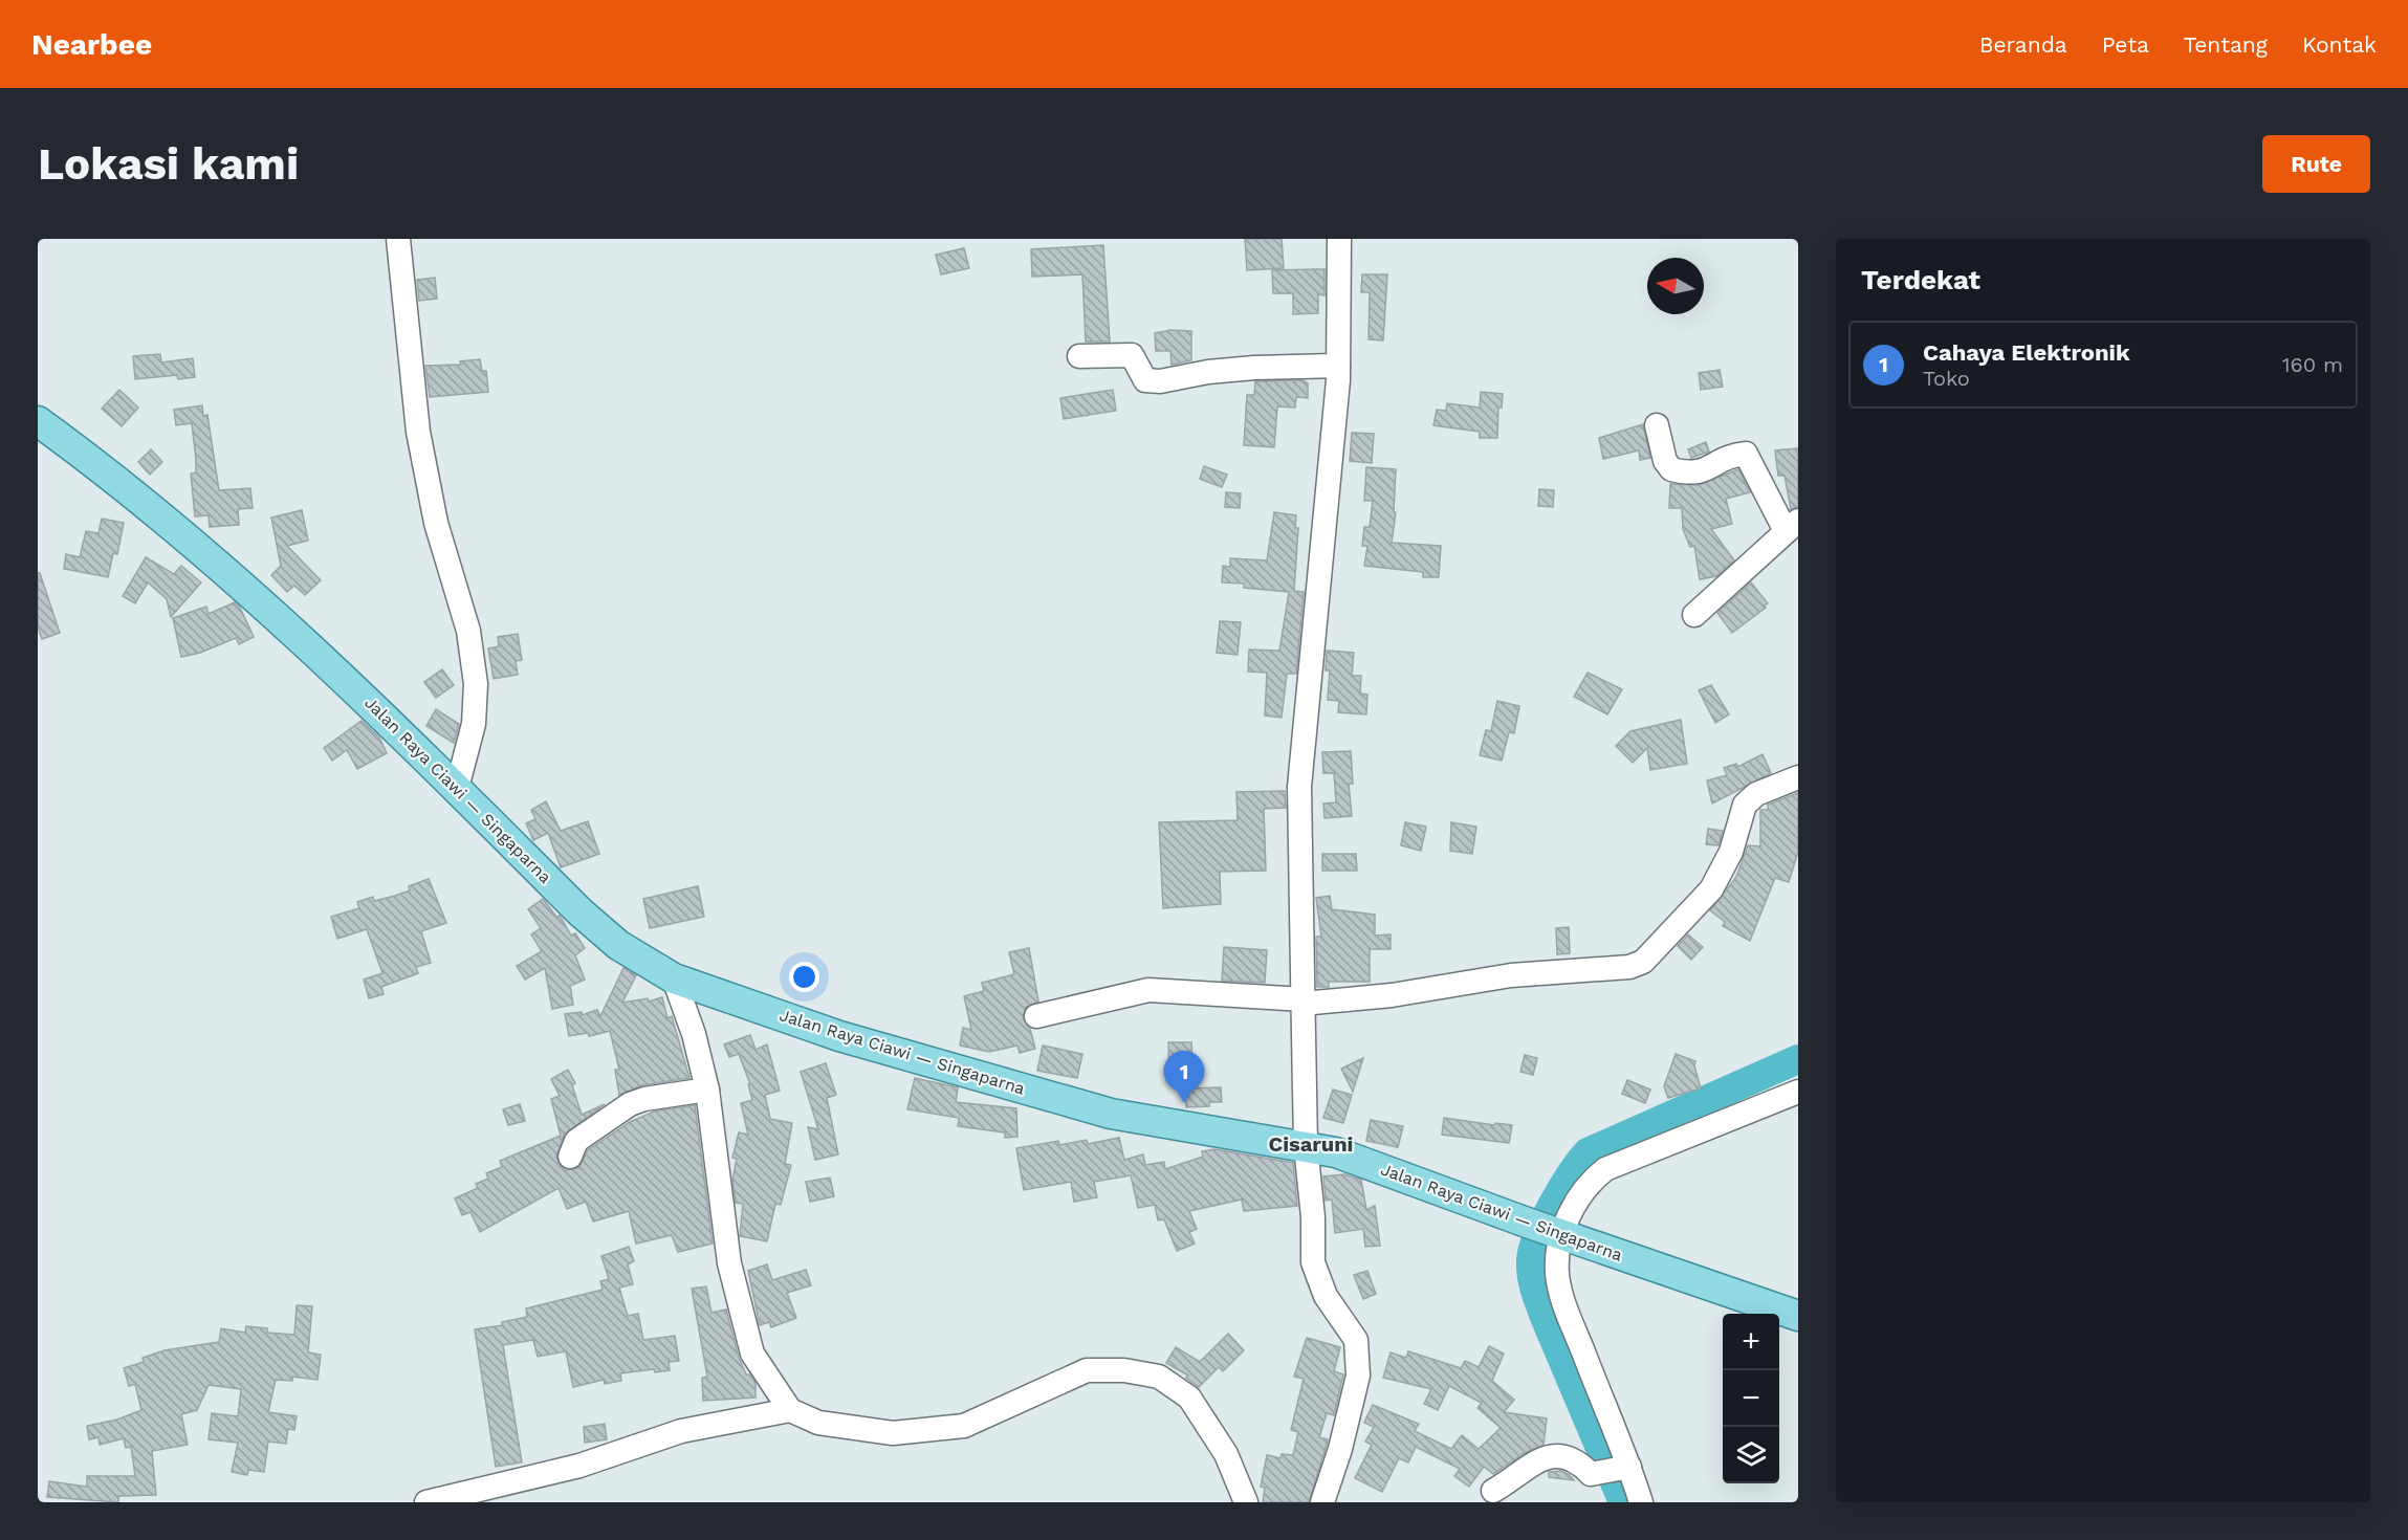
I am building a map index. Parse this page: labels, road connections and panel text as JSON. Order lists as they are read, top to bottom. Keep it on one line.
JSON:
{"streets":{"main road":["Jalan Raya Ciawi — Singaparna"]},"districts":["Cisaruni"],"north":"left","page":{"header":"Nearbee","nav":["Beranda","Peta","Tentang","Kontak"],"buttons":"Rute","title":"Lokasi kami","heading":"Terdekat","list":[{"mark":"1","name":"Cahaya Elektronik","note":"Toko","value":"160 m"}],"pins":"1","map_buttons":["+","−"]}}
